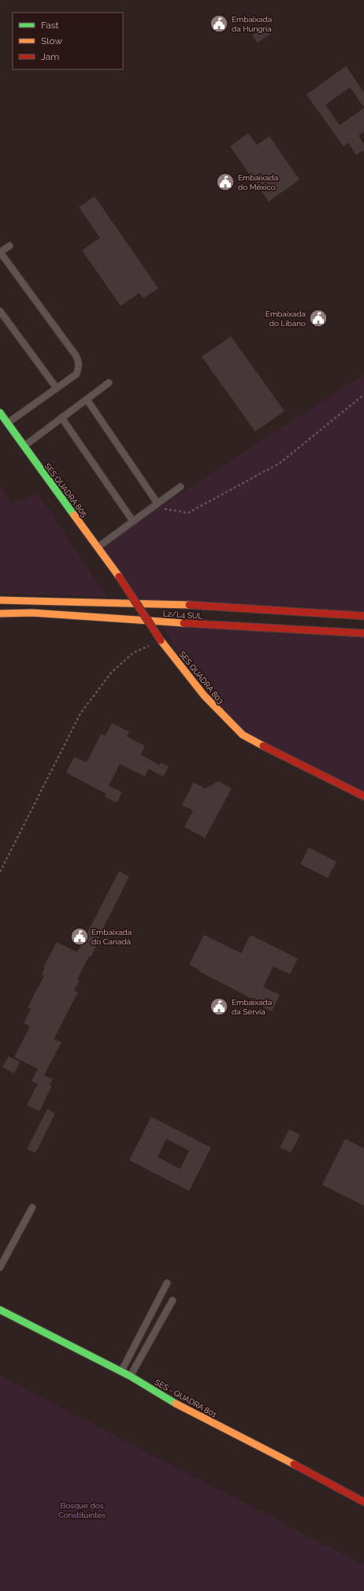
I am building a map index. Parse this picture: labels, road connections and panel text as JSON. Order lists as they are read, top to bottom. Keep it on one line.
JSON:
{"streets":{"street":["SES QUADRA 805","L2/L4 SUL","SES QUADRA 803","SES - QUADRA 801"]},"crossings":[["SES QUADRA 805","SES QUADRA 803"]],"parks":["Bosque dos Constituintes"],"places":{"public building":["Embaixada da Hungria","Embaixada do México","Embaixada do Líbano","Embaixada do Canadá","Embaixada da Sérvia"]},"legend":["Fast","Slow","Jam"]}
